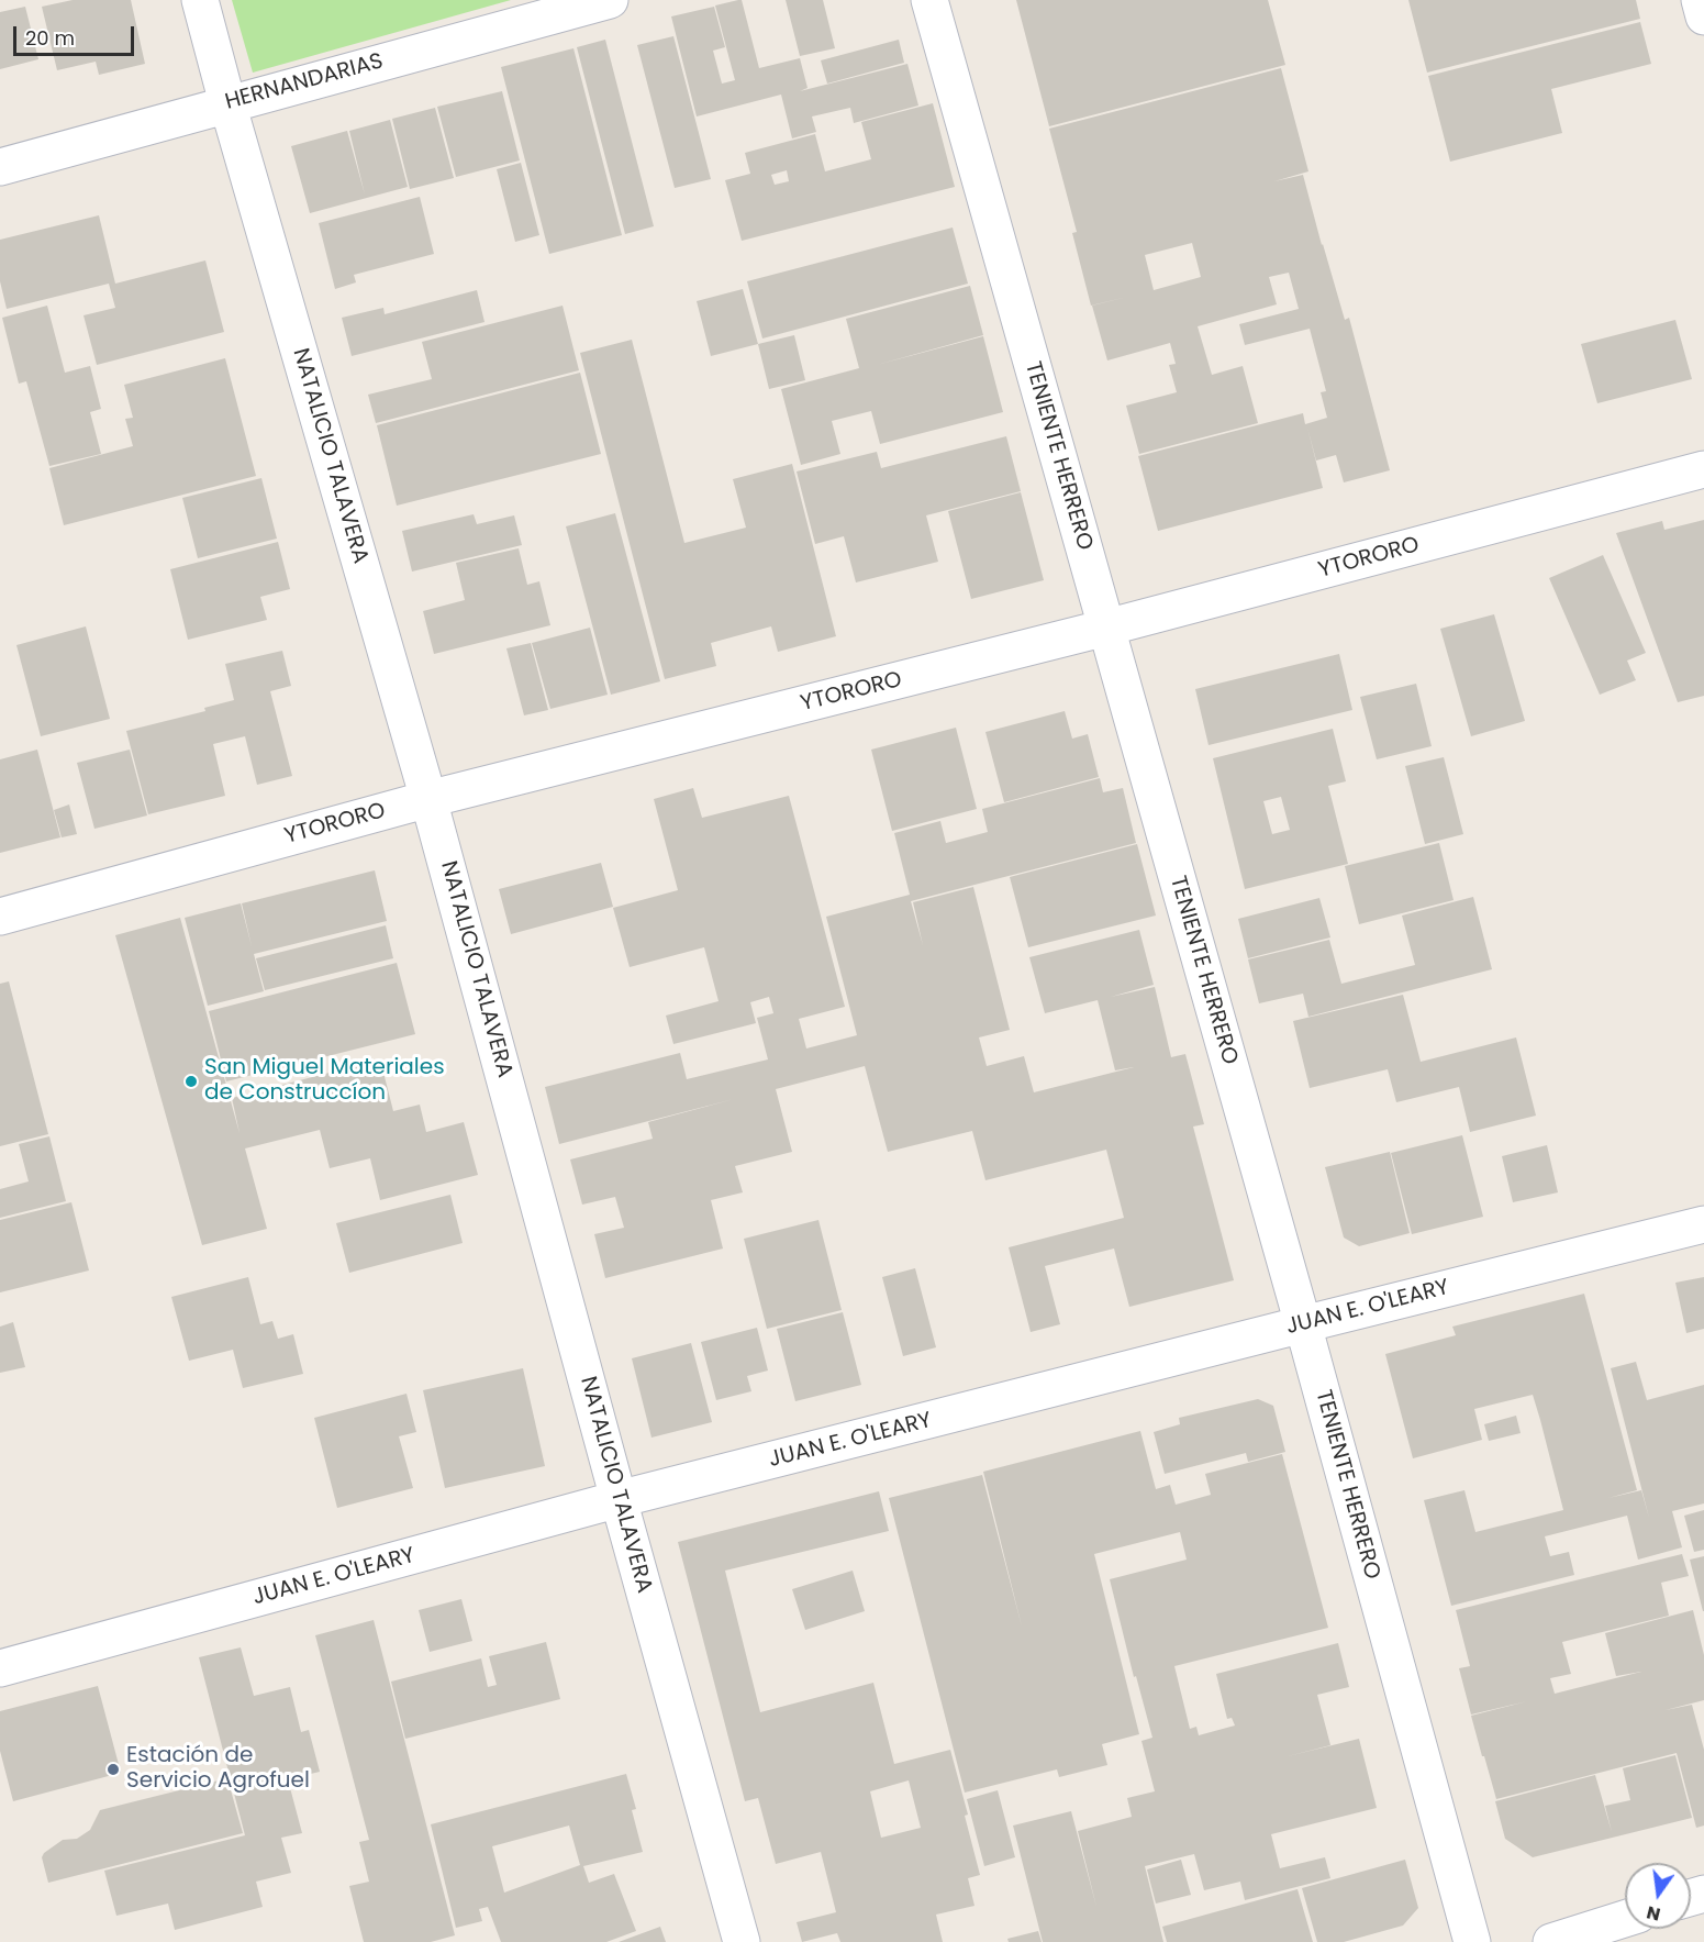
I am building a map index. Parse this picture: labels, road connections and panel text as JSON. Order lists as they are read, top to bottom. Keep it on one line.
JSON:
{"streets":{"street":["HERNANDARIAS","NATALICIO TALAVERA","TENIENTE HERRERO","YTORORO","JUAN E. O'LEARY"]},"crossings":[["HERNANDARIAS","NATALICIO TALAVERA"],["NATALICIO TALAVERA","YTORORO"],["NATALICIO TALAVERA","JUAN E. O'LEARY"],["TENIENTE HERRERO","YTORORO"],["TENIENTE HERRERO","JUAN E. O'LEARY"]],"places":["San Miguel Materiales de Construccíon","Estación de Servicio Agrofuel"],"scale_bar":"20 m","north":"bottom"}
